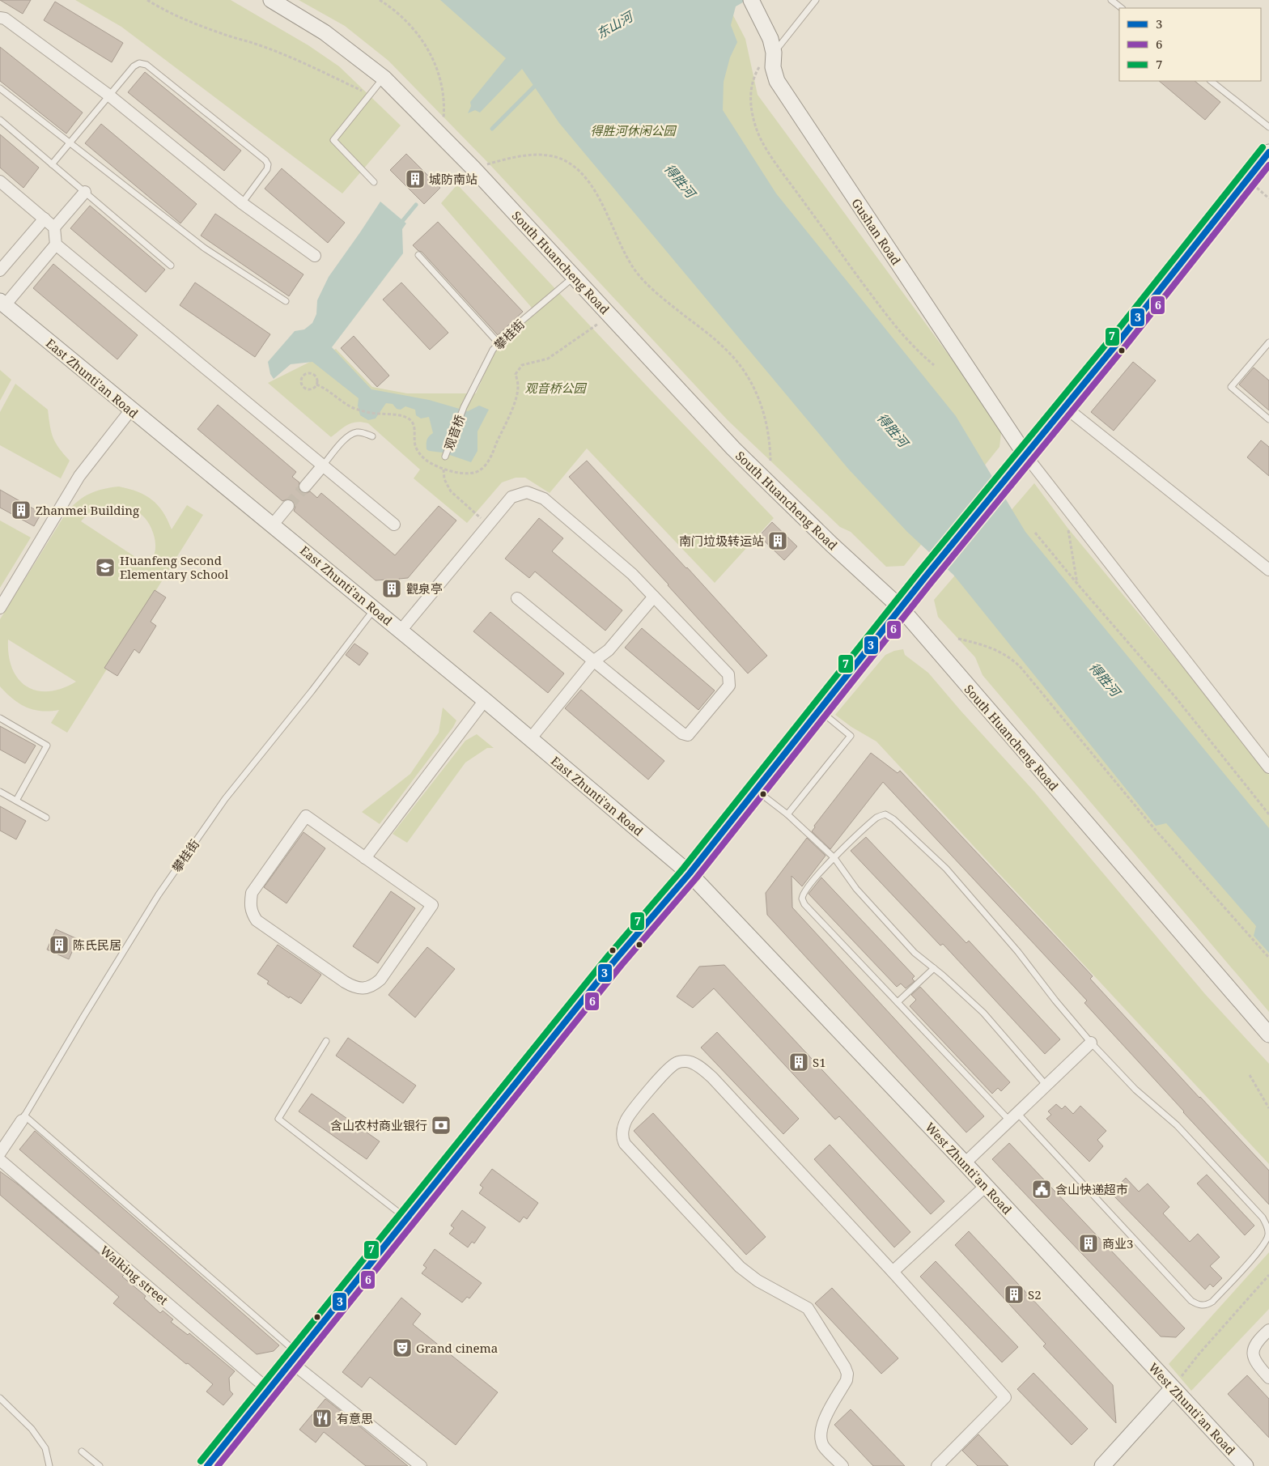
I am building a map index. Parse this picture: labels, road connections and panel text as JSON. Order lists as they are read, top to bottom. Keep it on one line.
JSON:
{"streets":{"main road":["Gushan Road","South Huancheng Road","East Zhunti'an Road","West Zhunti'an Road"],"street":["Walking street"],"lane":["攀桂街","观音桥"]},"crossings":[["South Huancheng Road","攀桂街"],["攀桂街","East Zhunti'an Road"],["攀桂街","观音桥"],["East Zhunti'an Road","West Zhunti'an Road"]],"water":["东山河","得胜河"],"parks":["得胜河休闲公园","观音桥公园"],"places":{"building":["城防南站","Zhanmei Building","南门垃圾转运站","觀泉亭","陈氏民居","S1","商业3","S2"],"school or university":["Huanfeng Second Elementary School"],"bank":["含山农村商业银行"],"public building":["含山快递超市"],"theatre":["Grand cinema"],"restaurant":["有意思"]},"lines":["transit line 7","transit line 3","transit line 6"],"legend":["3","6","7"]}
